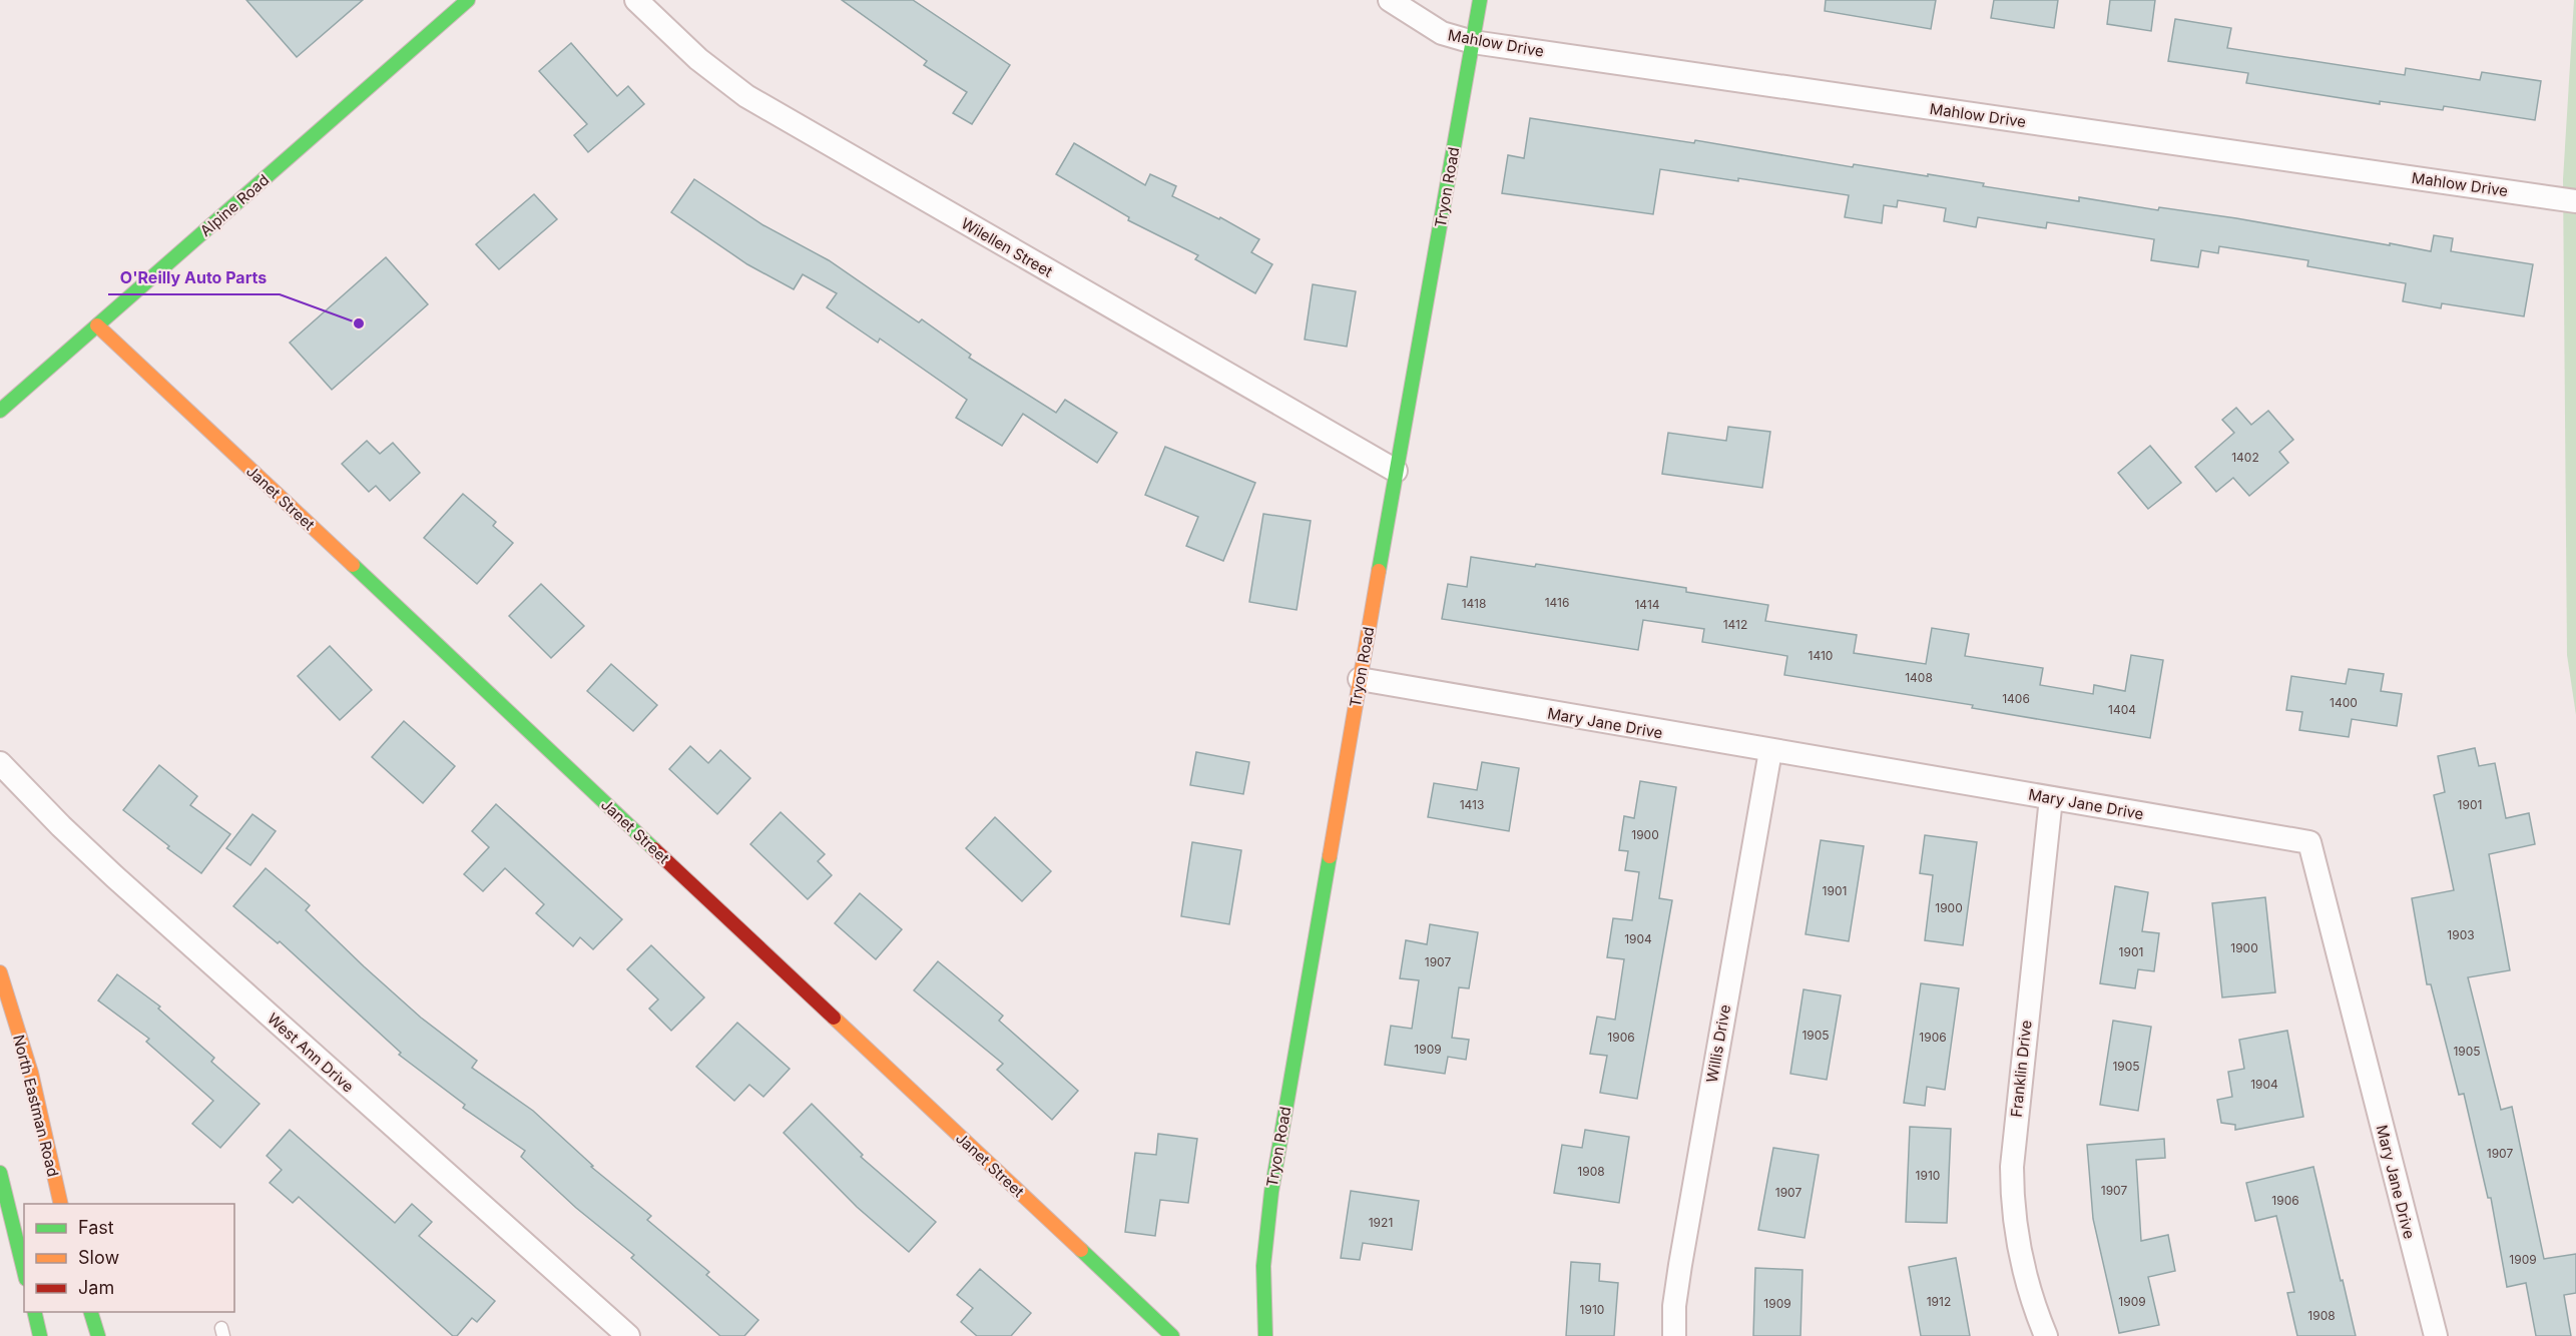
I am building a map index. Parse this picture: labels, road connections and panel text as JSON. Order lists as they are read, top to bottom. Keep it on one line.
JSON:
{"streets":{"street":["Mahlow Drive","Tryon Road","Alpine Road","Wilellen Street","Janet Street","Mary Jane Drive","Willis Drive","West Ann Drive","Franklin Drive","North Eastman Road"]},"crossings":[["Mahlow Drive","Tryon Road"],["Tryon Road","Wilellen Street"],["Tryon Road","Mary Jane Drive"],["Alpine Road","Janet Street"],["Mary Jane Drive","Willis Drive"],["Mary Jane Drive","Franklin Drive"]],"places":["O'Reilly Auto Parts"],"house_numbers":["1402","1416","1418","1414","1412","1410","1408","1406","1400","1404","1413","1901","1900","1901","1900","1903","1904","1900","1901","1907","1905","1906","1906","1909","1905","1905","1904","1907","1908","1910","1907","1907","1906","1921","1909","1912","1909","1909","1910","1908"],"legend":["Fast","Slow","Jam"]}
